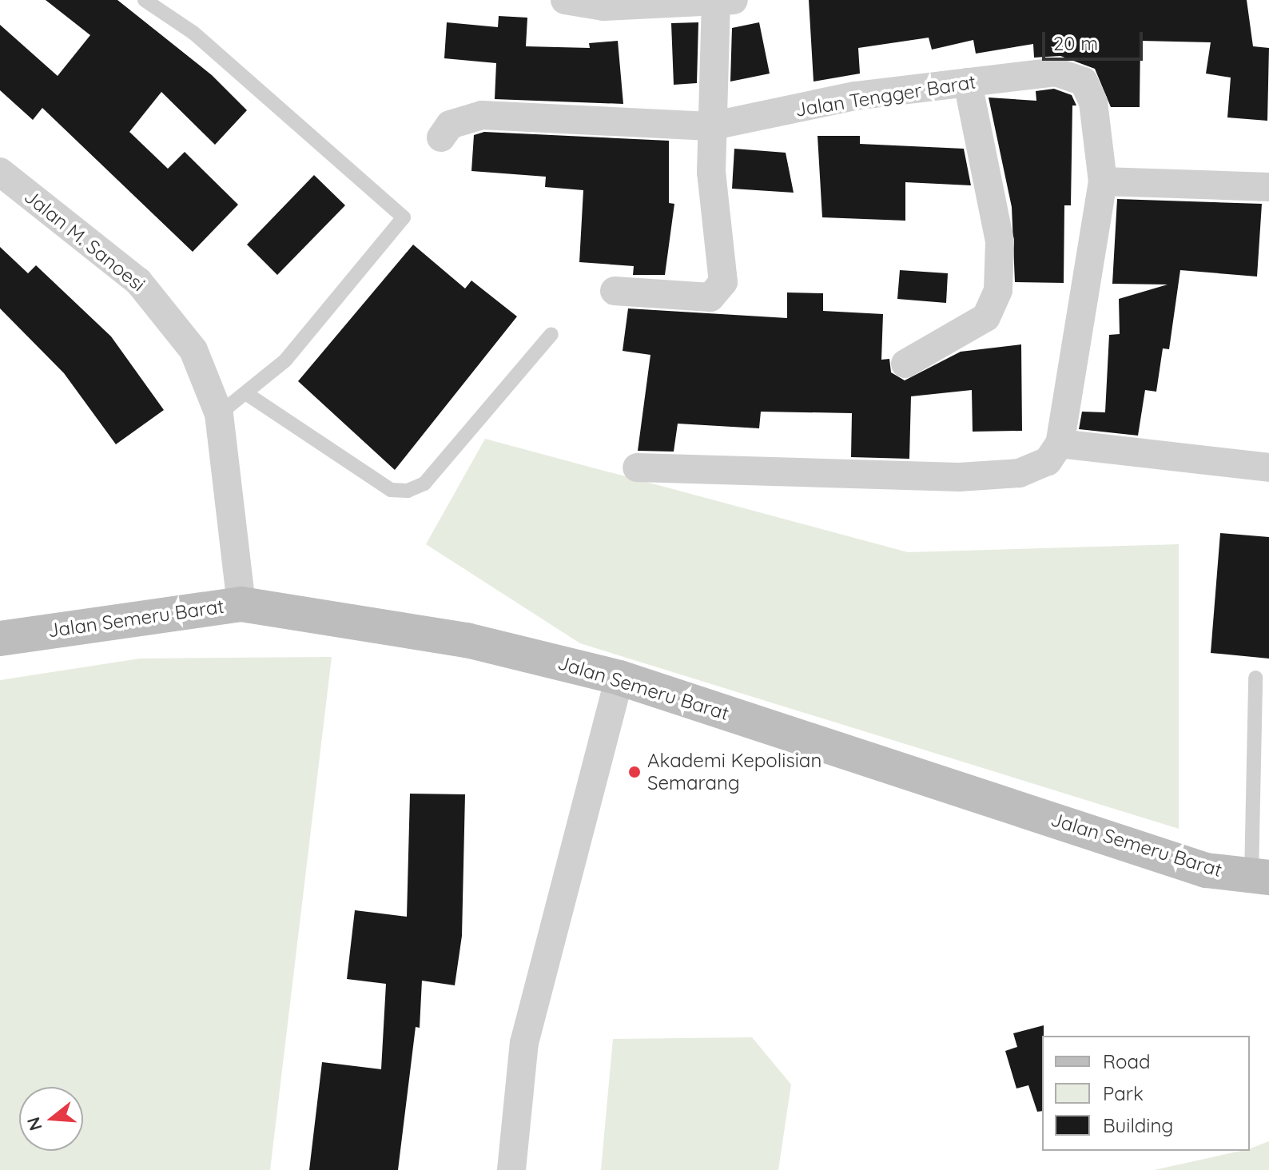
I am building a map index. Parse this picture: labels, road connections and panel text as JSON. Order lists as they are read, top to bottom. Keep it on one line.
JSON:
{"streets":{"street":["Jalan Tengger Barat","Jalan M. Sanoesi","Jalan Semeru Barat"]},"crossings":[["Jalan M. Sanoesi","Jalan Semeru Barat"]],"places":["Akademi Kepolisian Semarang"],"legend":["Road","Park","Building"],"scale_bar":"20 m","north":"left"}
